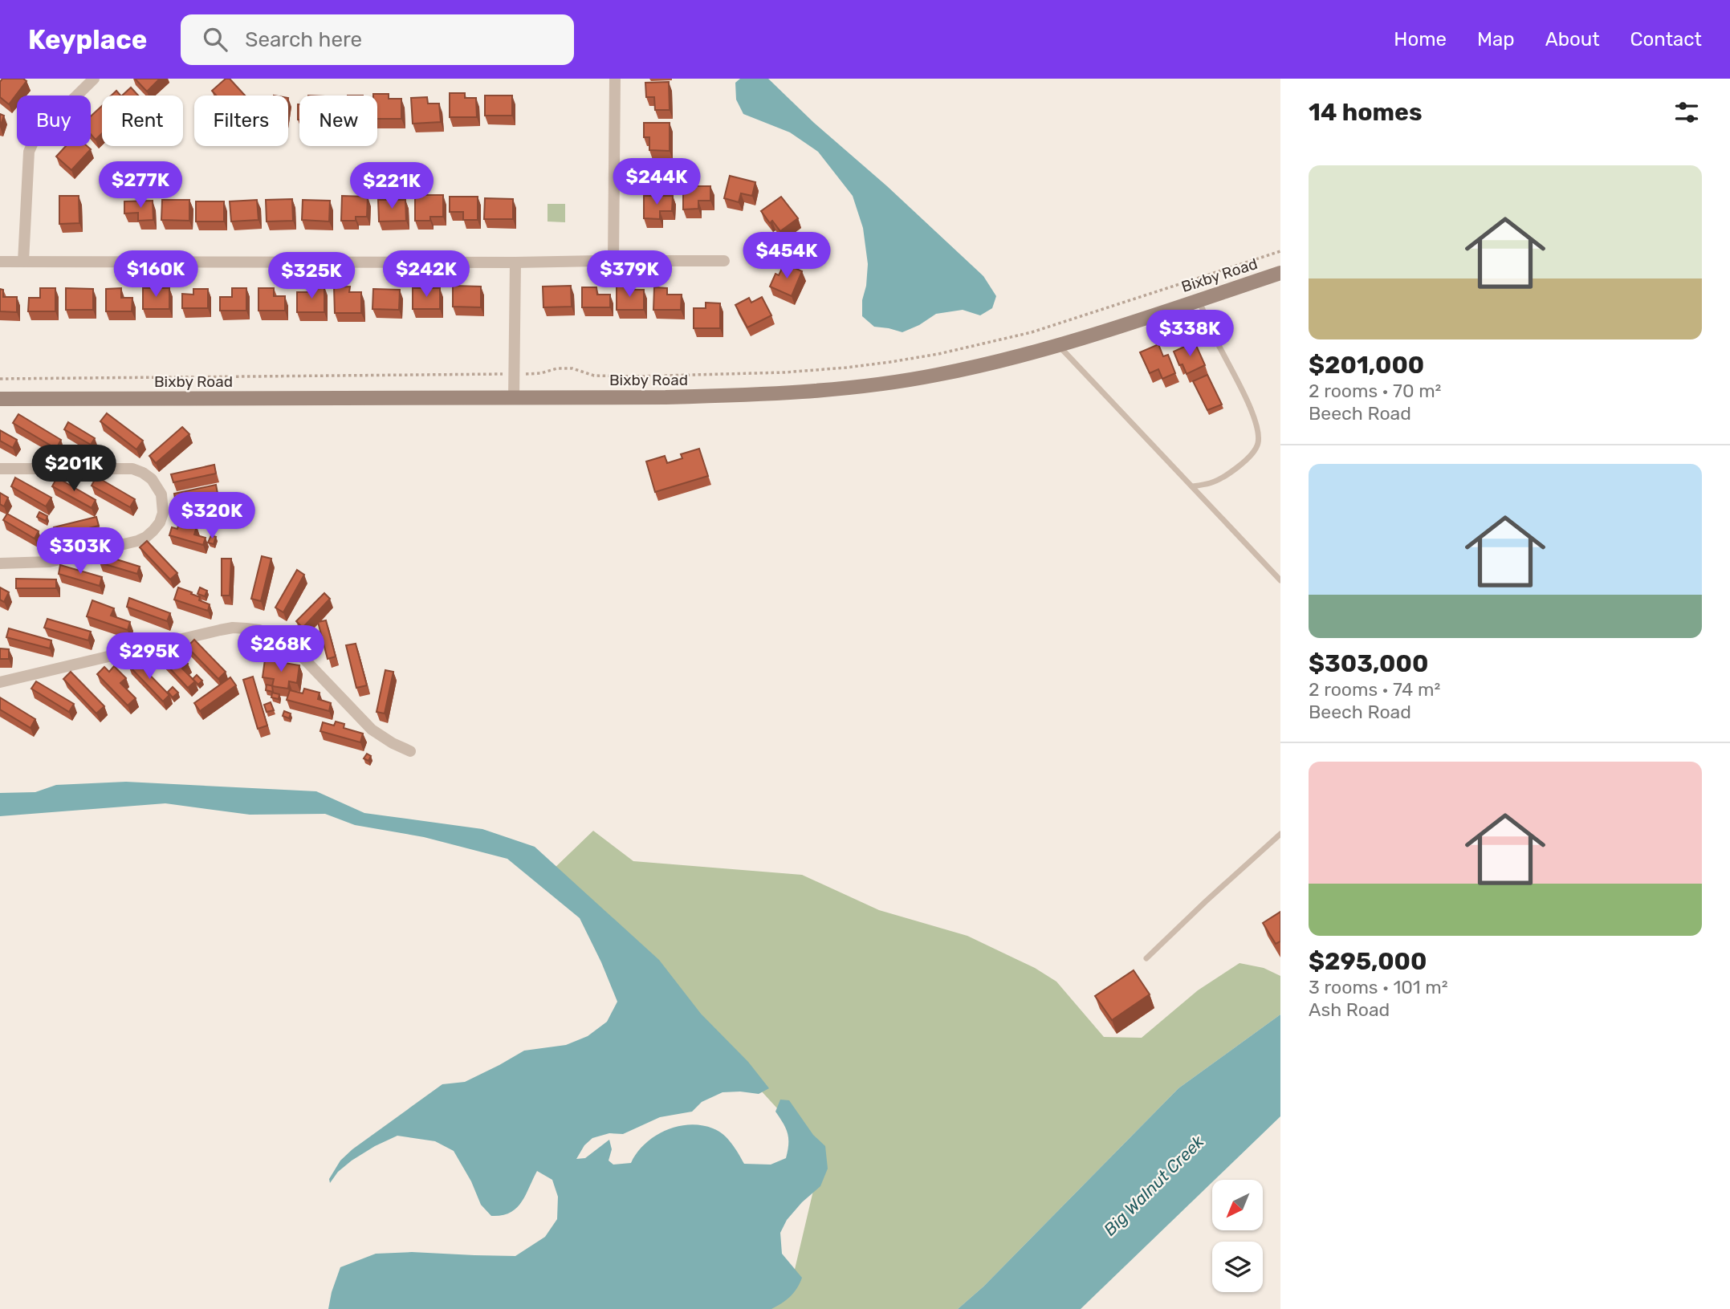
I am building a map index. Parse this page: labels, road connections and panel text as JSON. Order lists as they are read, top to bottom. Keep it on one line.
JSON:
{"streets":{"street":["Bixby Road"]},"water":["Big Walnut Creek"],"north":"bottom left","page":{"header":"Keyplace","search":"Search here","nav":["Home","Map","About","Contact"],"heading":"14 homes","chip":["Buy","Rent","Filters","New"],"list":[{"name":"$201,000","note":"2 rooms · 70 m² · Beech Road"},{"name":"$303,000","note":"2 rooms · 74 m² · Beech Road"},{"name":"$295,000","note":"3 rooms · 101 m² · Ash Road"}],"price":["$244K","$277K","$221K","$454K","$160K","$242K","$379K","$325K","$338K","$201K","$320K","$303K","$268K","$295K"]}}
